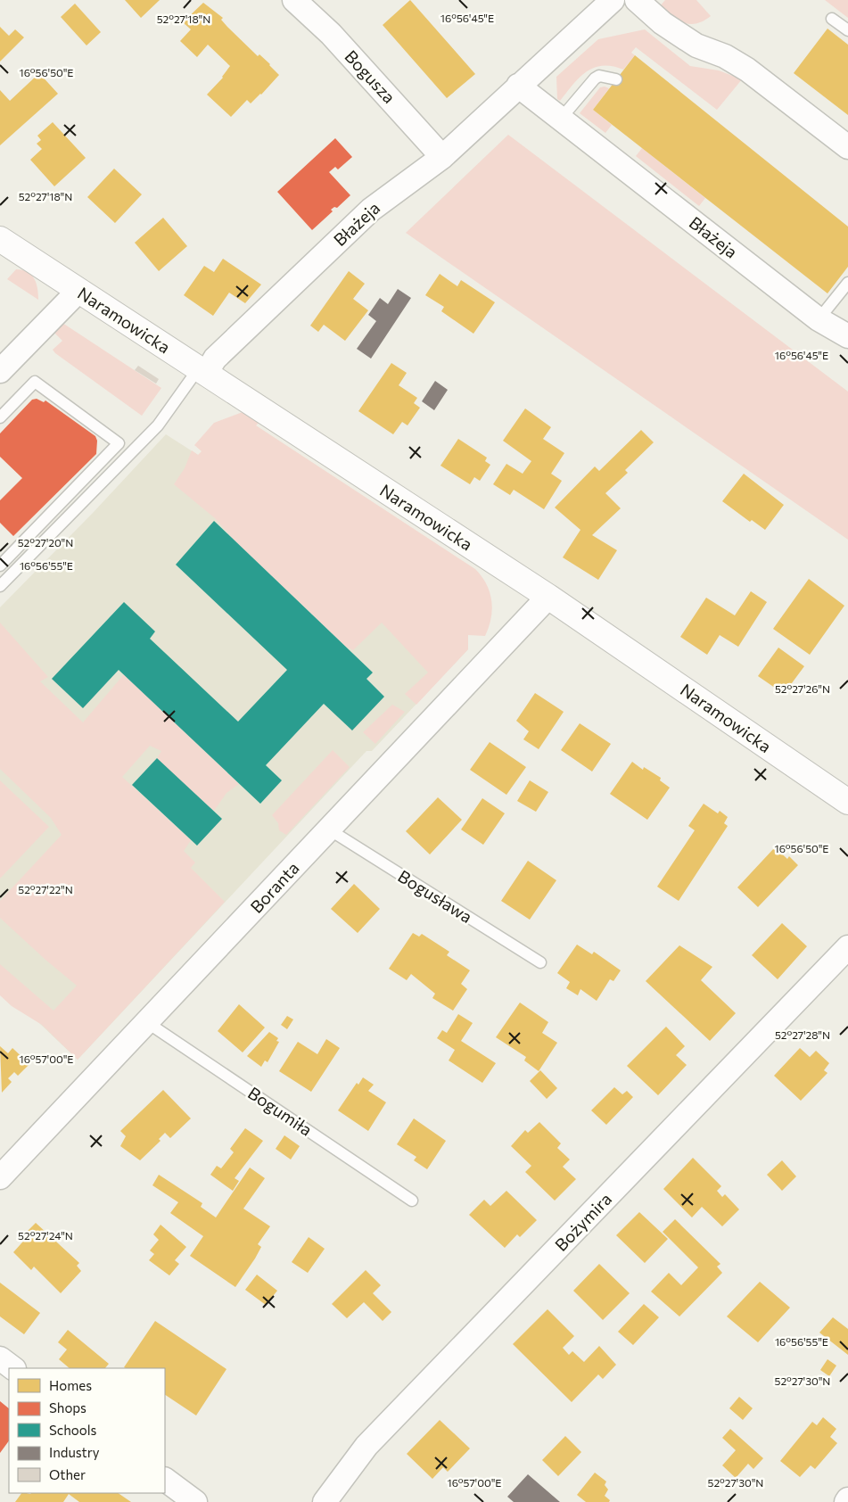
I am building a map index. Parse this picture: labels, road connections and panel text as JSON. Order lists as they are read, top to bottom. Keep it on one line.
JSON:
{"streets":{"street":["Bogusza","Błażeja","Naramowicka","Boranta","Bożymira"],"lane":["Bogusława","Bogumiła"]},"crossings":[["Bogusza","Błażeja"],["Błażeja","Naramowicka"],["Naramowicka","Boranta"],["Boranta","Bogusława"],["Boranta","Bogumiła"]],"legend":["Homes","Shops","Schools","Industry","Other"],"coordinates":["16°56'45\"E","52°27'18\"N","16°56'50\"E","52°27'20\"N","16°56'55\"E","52°27'26\"N","52°27'22\"N","52°27'28\"N","16°57'00\"E","52°27'24\"N","52°27'30\"N"]}
